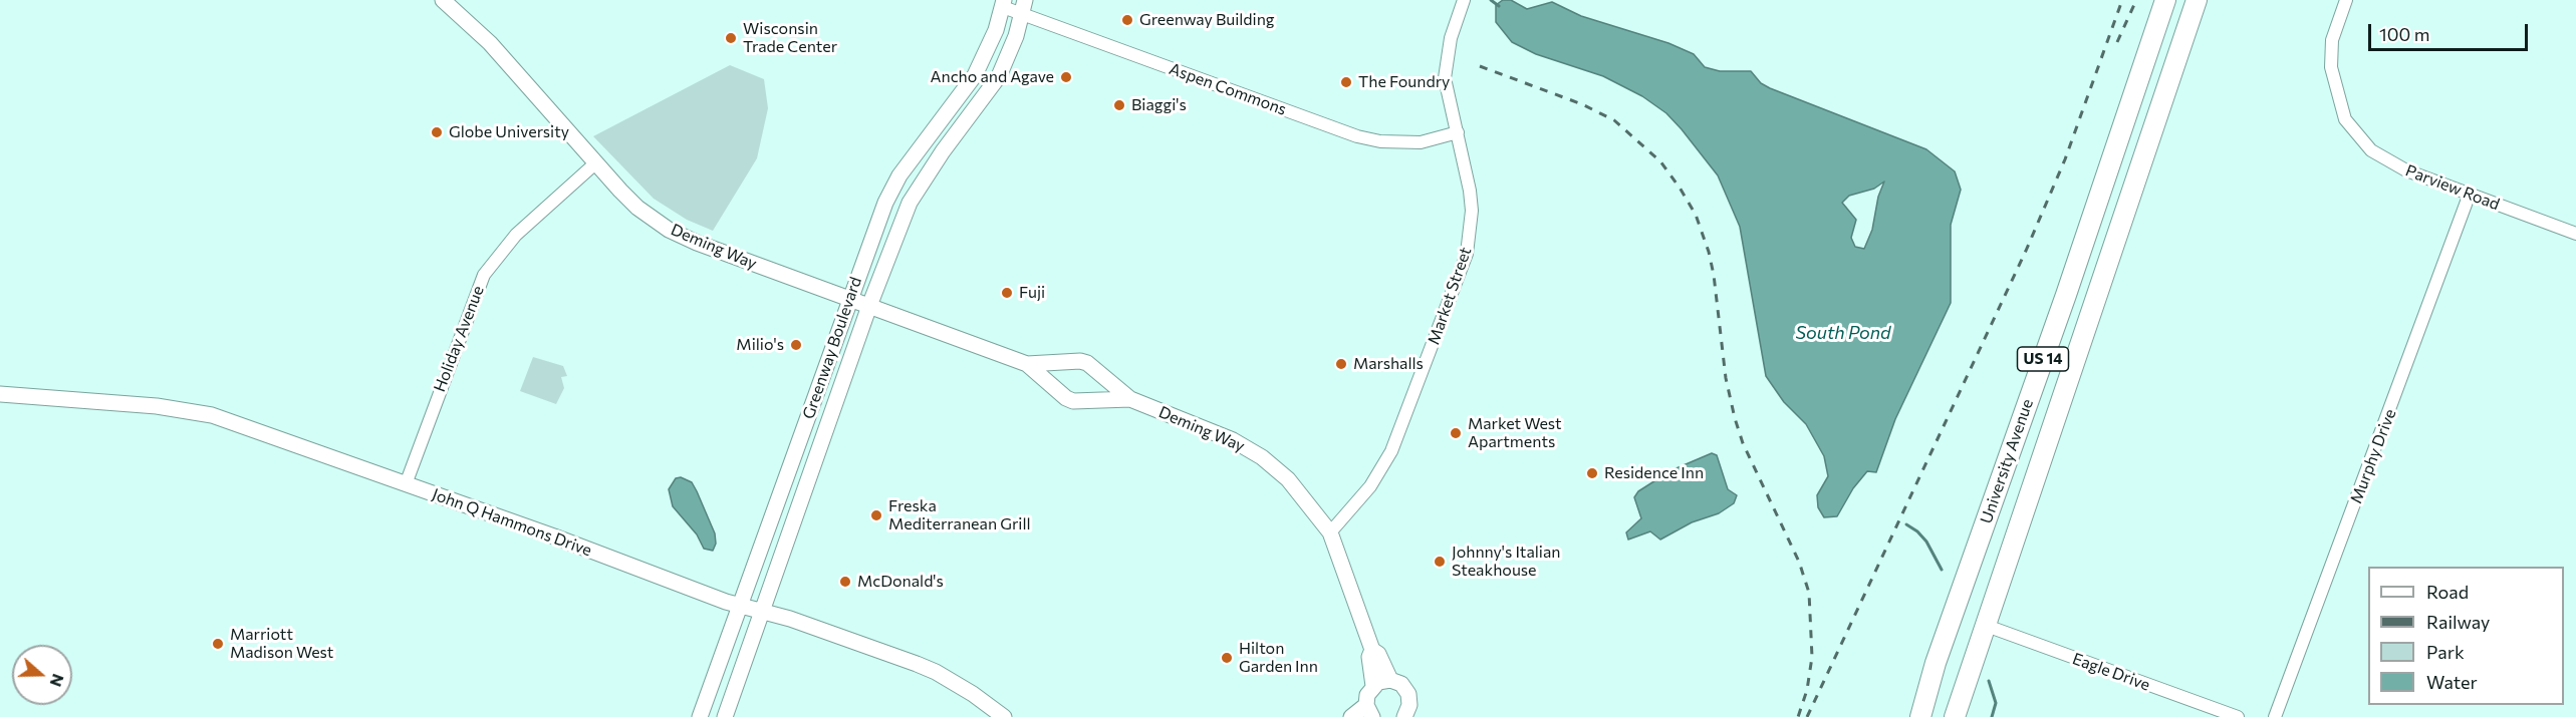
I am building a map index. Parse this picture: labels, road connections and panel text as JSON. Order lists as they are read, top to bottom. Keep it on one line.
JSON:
{"streets":{"main road":["US 14","University Avenue"],"street":["Aspen Commons","Parview Road","Deming Way","Market Street","Holiday Avenue","Greenway Boulevard","Murphy Drive","John Q Hammons Drive","Eagle Drive"]},"crossings":[["Aspen Commons","Market Street"],["Aspen Commons","Greenway Boulevard"],["Parview Road","Murphy Drive"],["Deming Way","Market Street"],["Deming Way","Holiday Avenue"],["Deming Way","Greenway Boulevard"],["Holiday Avenue","John Q Hammons Drive"],["Greenway Boulevard","John Q Hammons Drive"],["University Avenue","Eagle Drive"]],"water":["South Pond"],"places":["Greenway Building","Wisconsin Trade Center","Ancho and Agave","The Foundry","Biaggi's","Globe University","Fuji","Milio's","Marshalls","Market West Apartments","Residence Inn","Freska Mediterranean Grill","Johnny's Italian Steakhouse","McDonald's","Marriott Madison West","Hilton Garden Inn"],"legend":["Road","Railway","Park","Water"],"scale_bar":"100 m","north":"right"}
